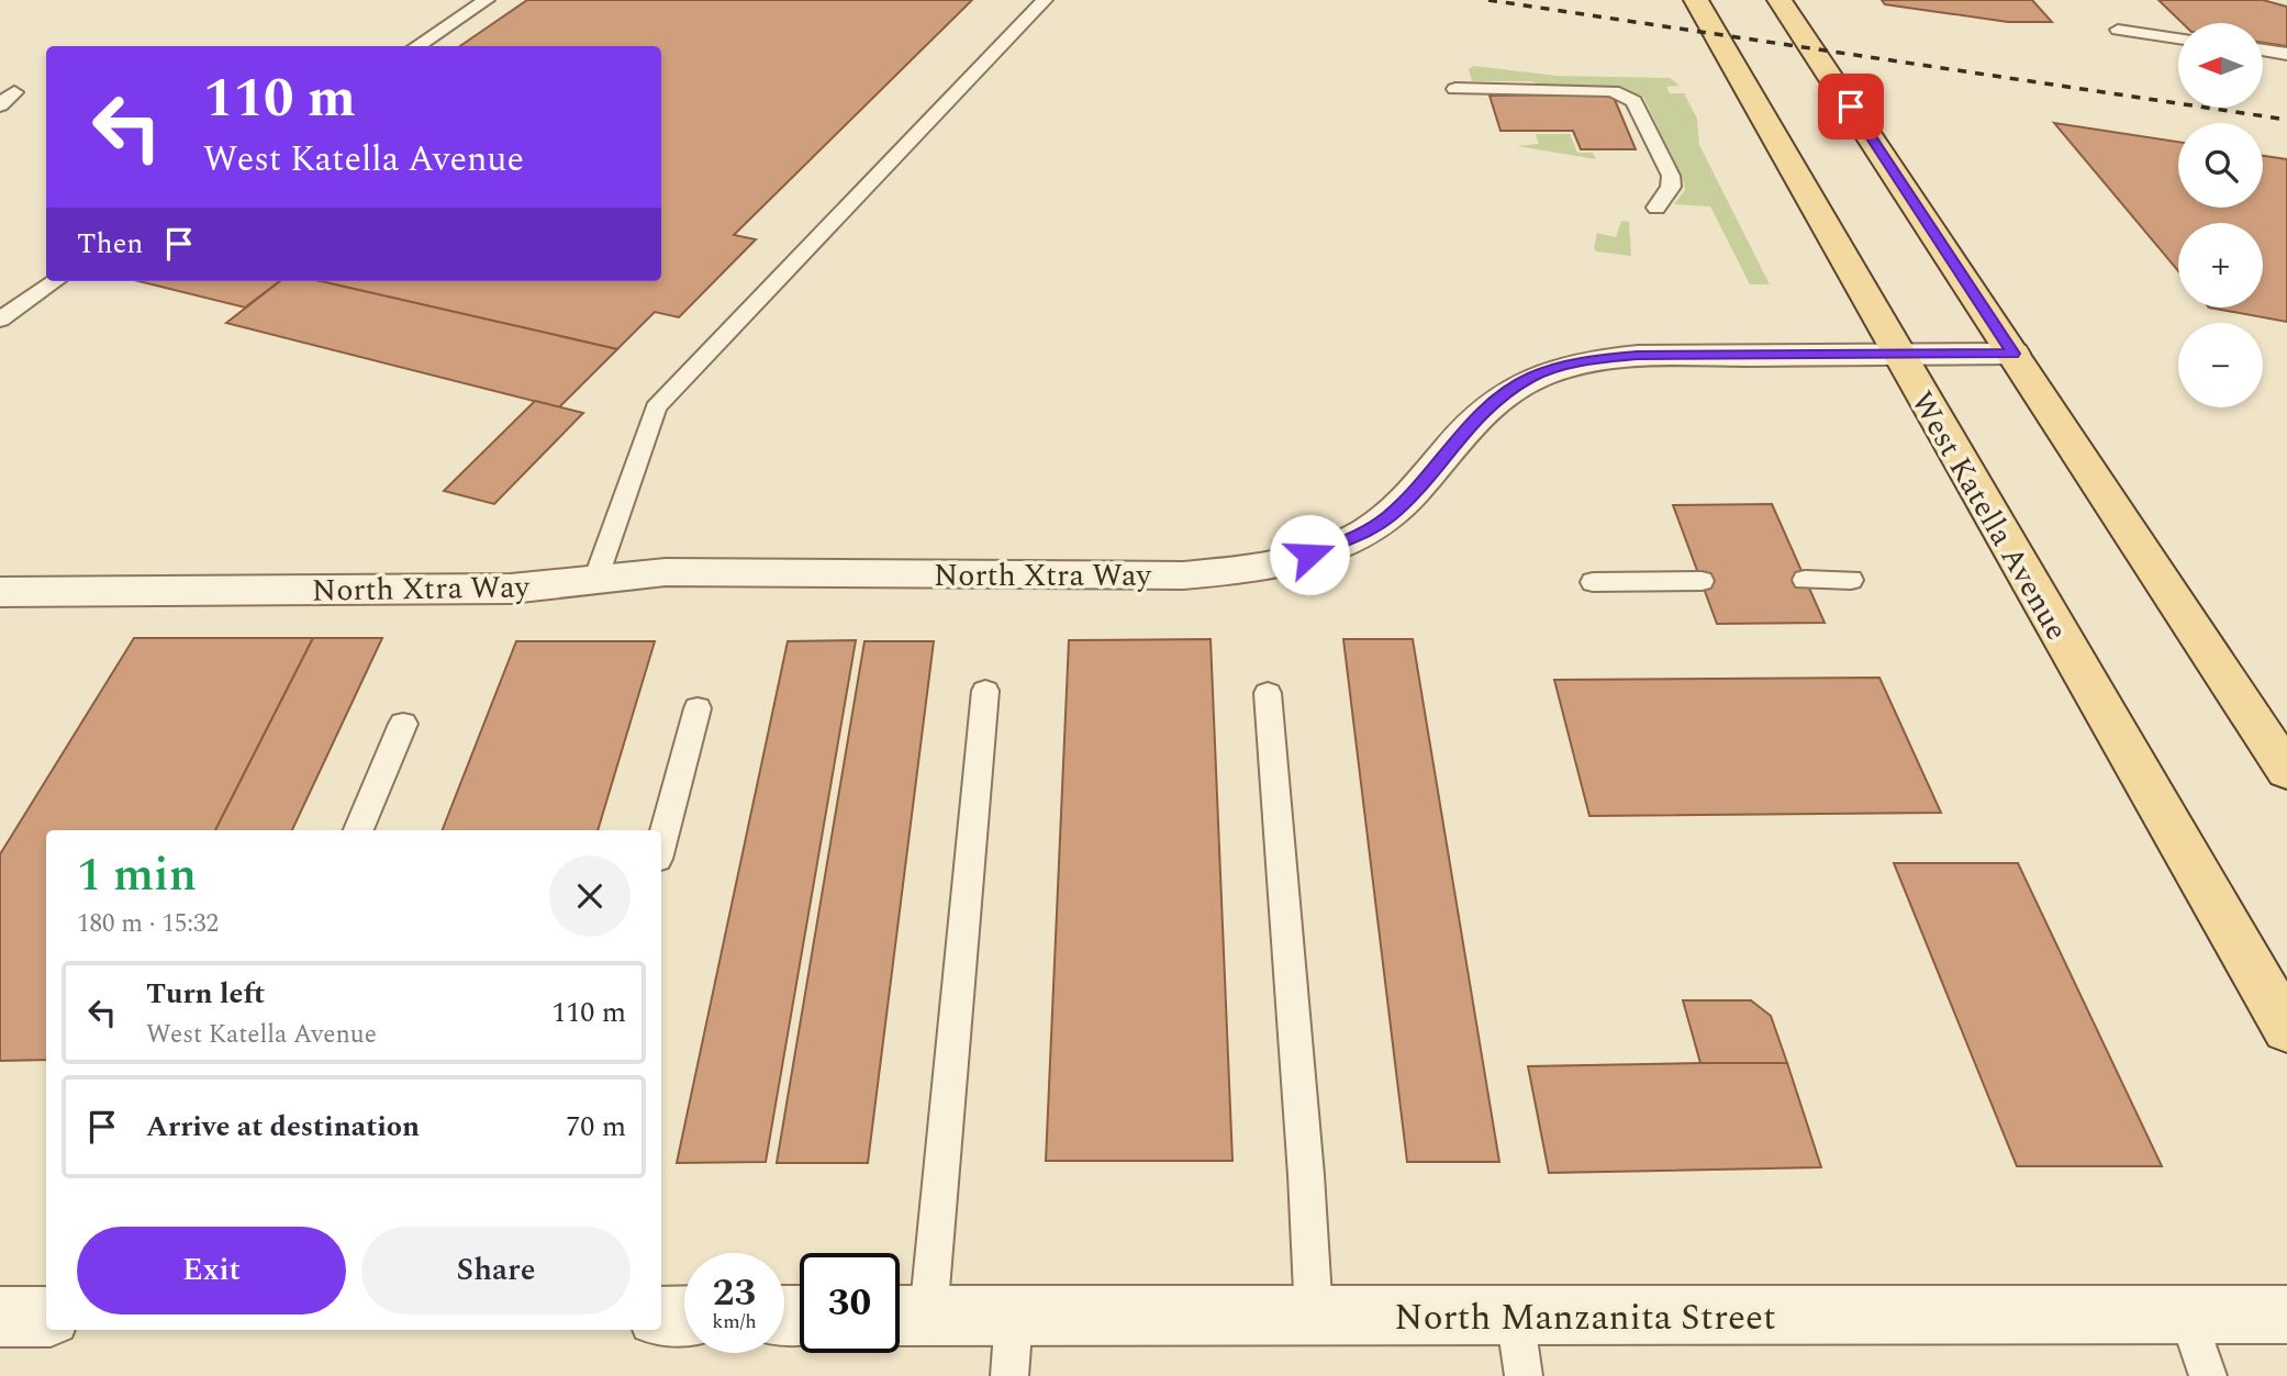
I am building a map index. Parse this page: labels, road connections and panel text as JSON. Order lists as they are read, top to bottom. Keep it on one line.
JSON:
{"streets":{"main road":["West Katella Avenue"],"street":["North Xtra Way","North Manzanita Street"]},"crossings":[["West Katella Avenue","North Xtra Way"]],"north":"left","page":{"map_buttons":["+","−"],"turn":["110 m","West Katella Avenue"],"then":"Then","heading":["1 min","180 m · 15:32"],"list":[{"name":"Turn left","note":"West Katella Avenue","value":"110 m"},{"name":"Arrive at destination","value":"70 m"}],"buttons":["Exit","Share"],"speed":"23 km/h","limit":"30"}}
